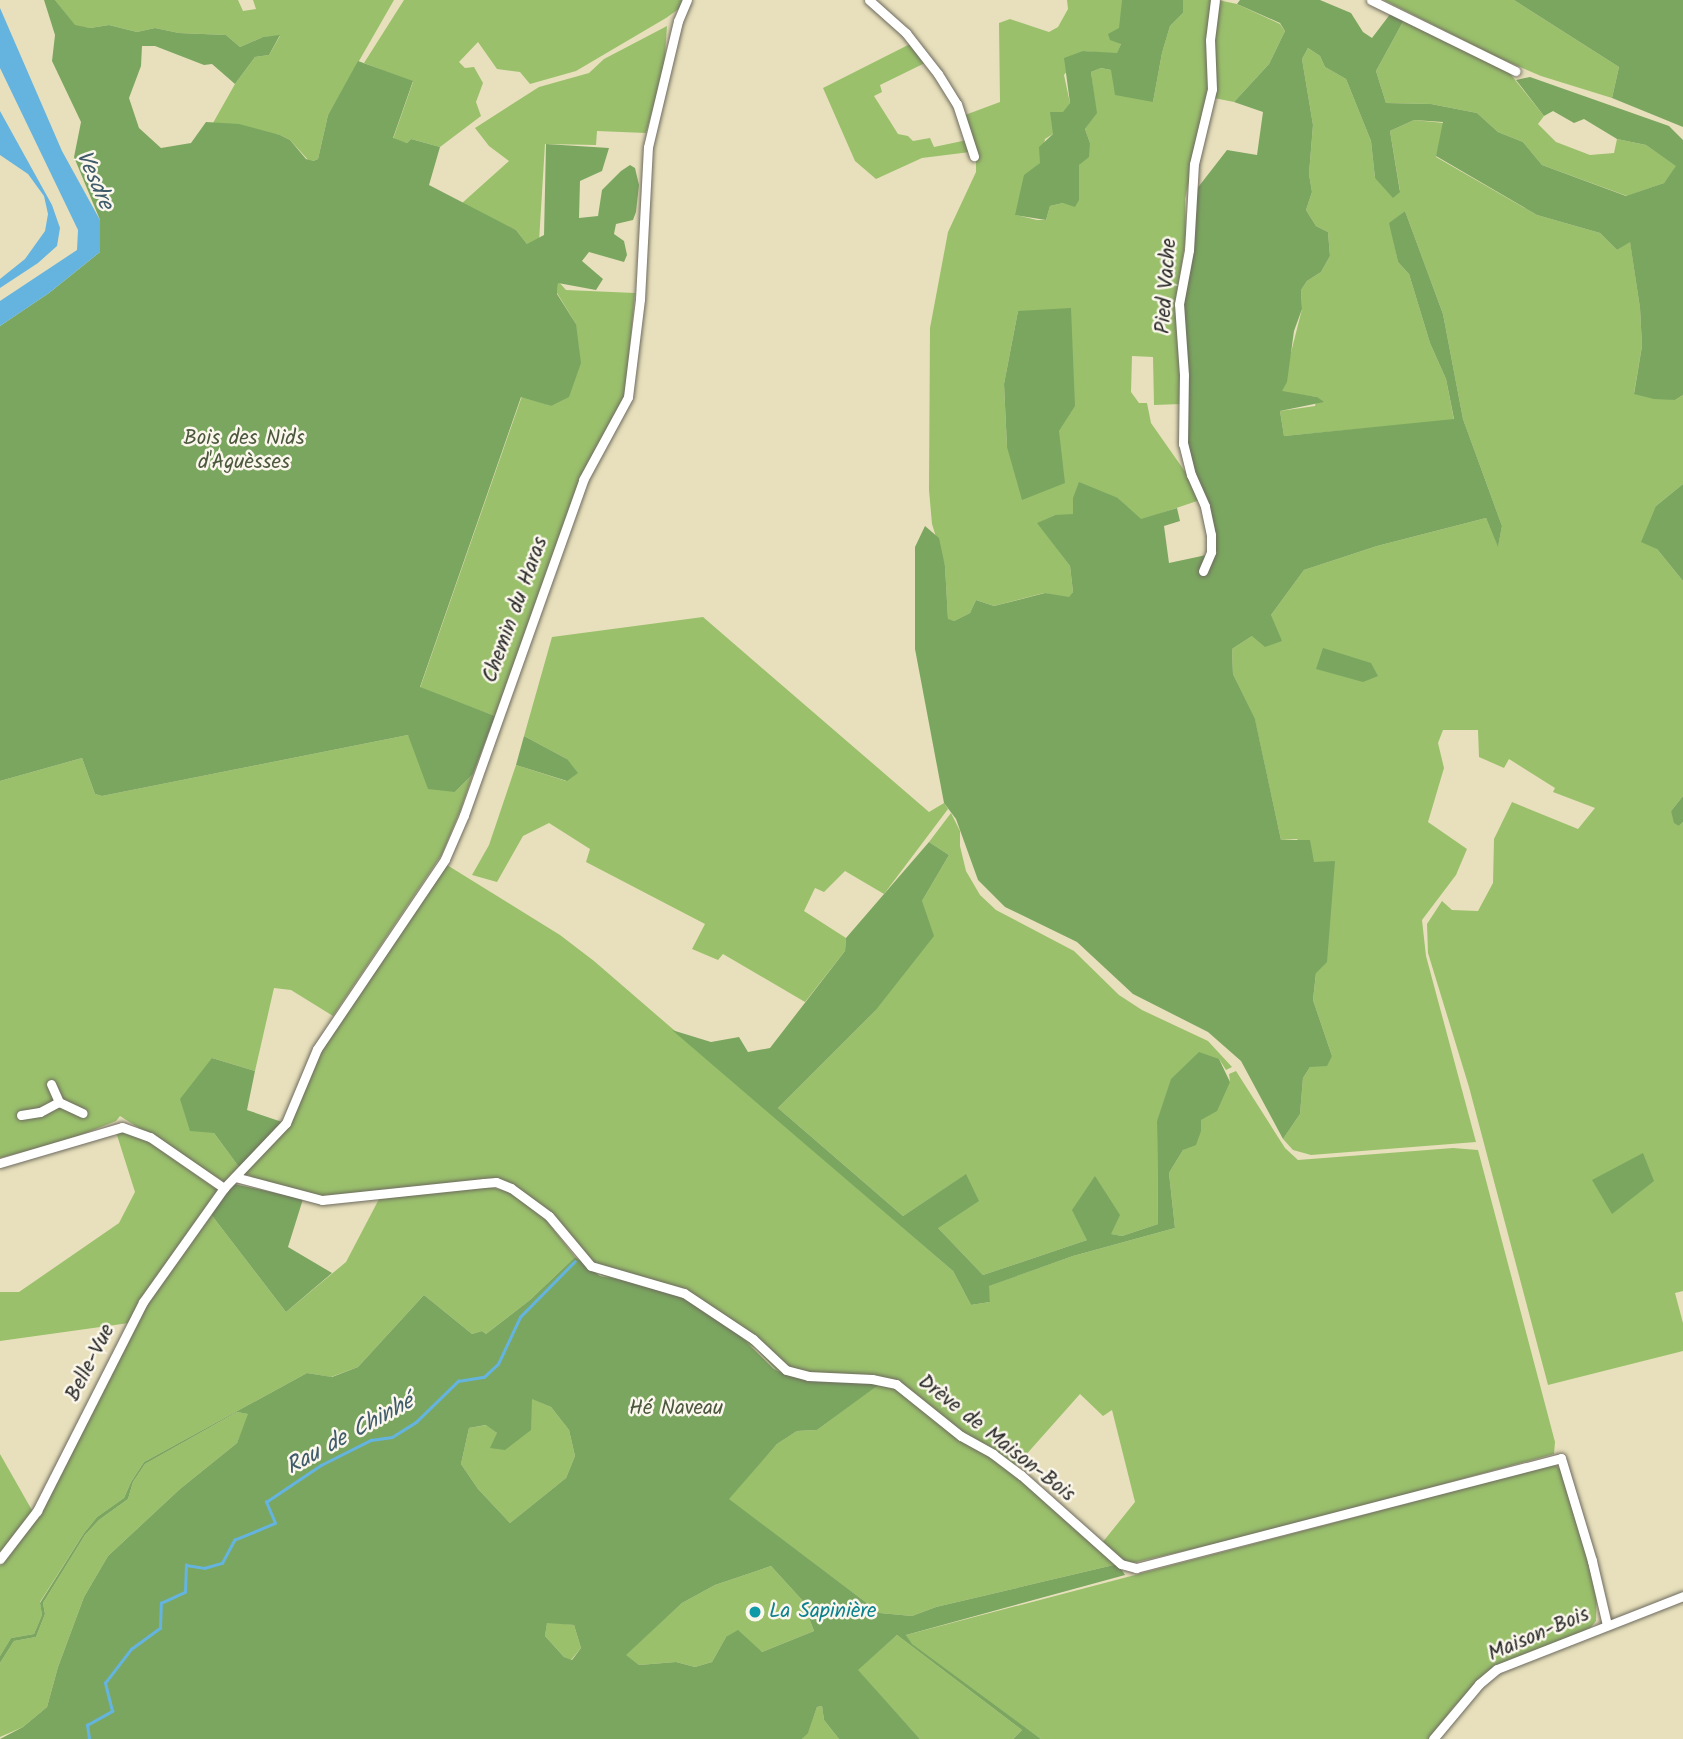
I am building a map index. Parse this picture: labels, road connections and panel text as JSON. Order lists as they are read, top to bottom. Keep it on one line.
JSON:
{"streets":{"street":["Pied Vache","Chemin du Haras","Belle-Vue","Drève de Maison-Bois","Maison-Bois"]},"crossings":[["Chemin du Haras","Belle-Vue"],["Chemin du Haras","Drève de Maison-Bois"],["Belle-Vue","Drève de Maison-Bois"],["Drève de Maison-Bois","Maison-Bois"]],"water":["Vesdre","Rau de Chinhé"],"parks":["Bois des Nids d'Aguèsses","Hé Naveau"],"places":["La Sapinière"]}
